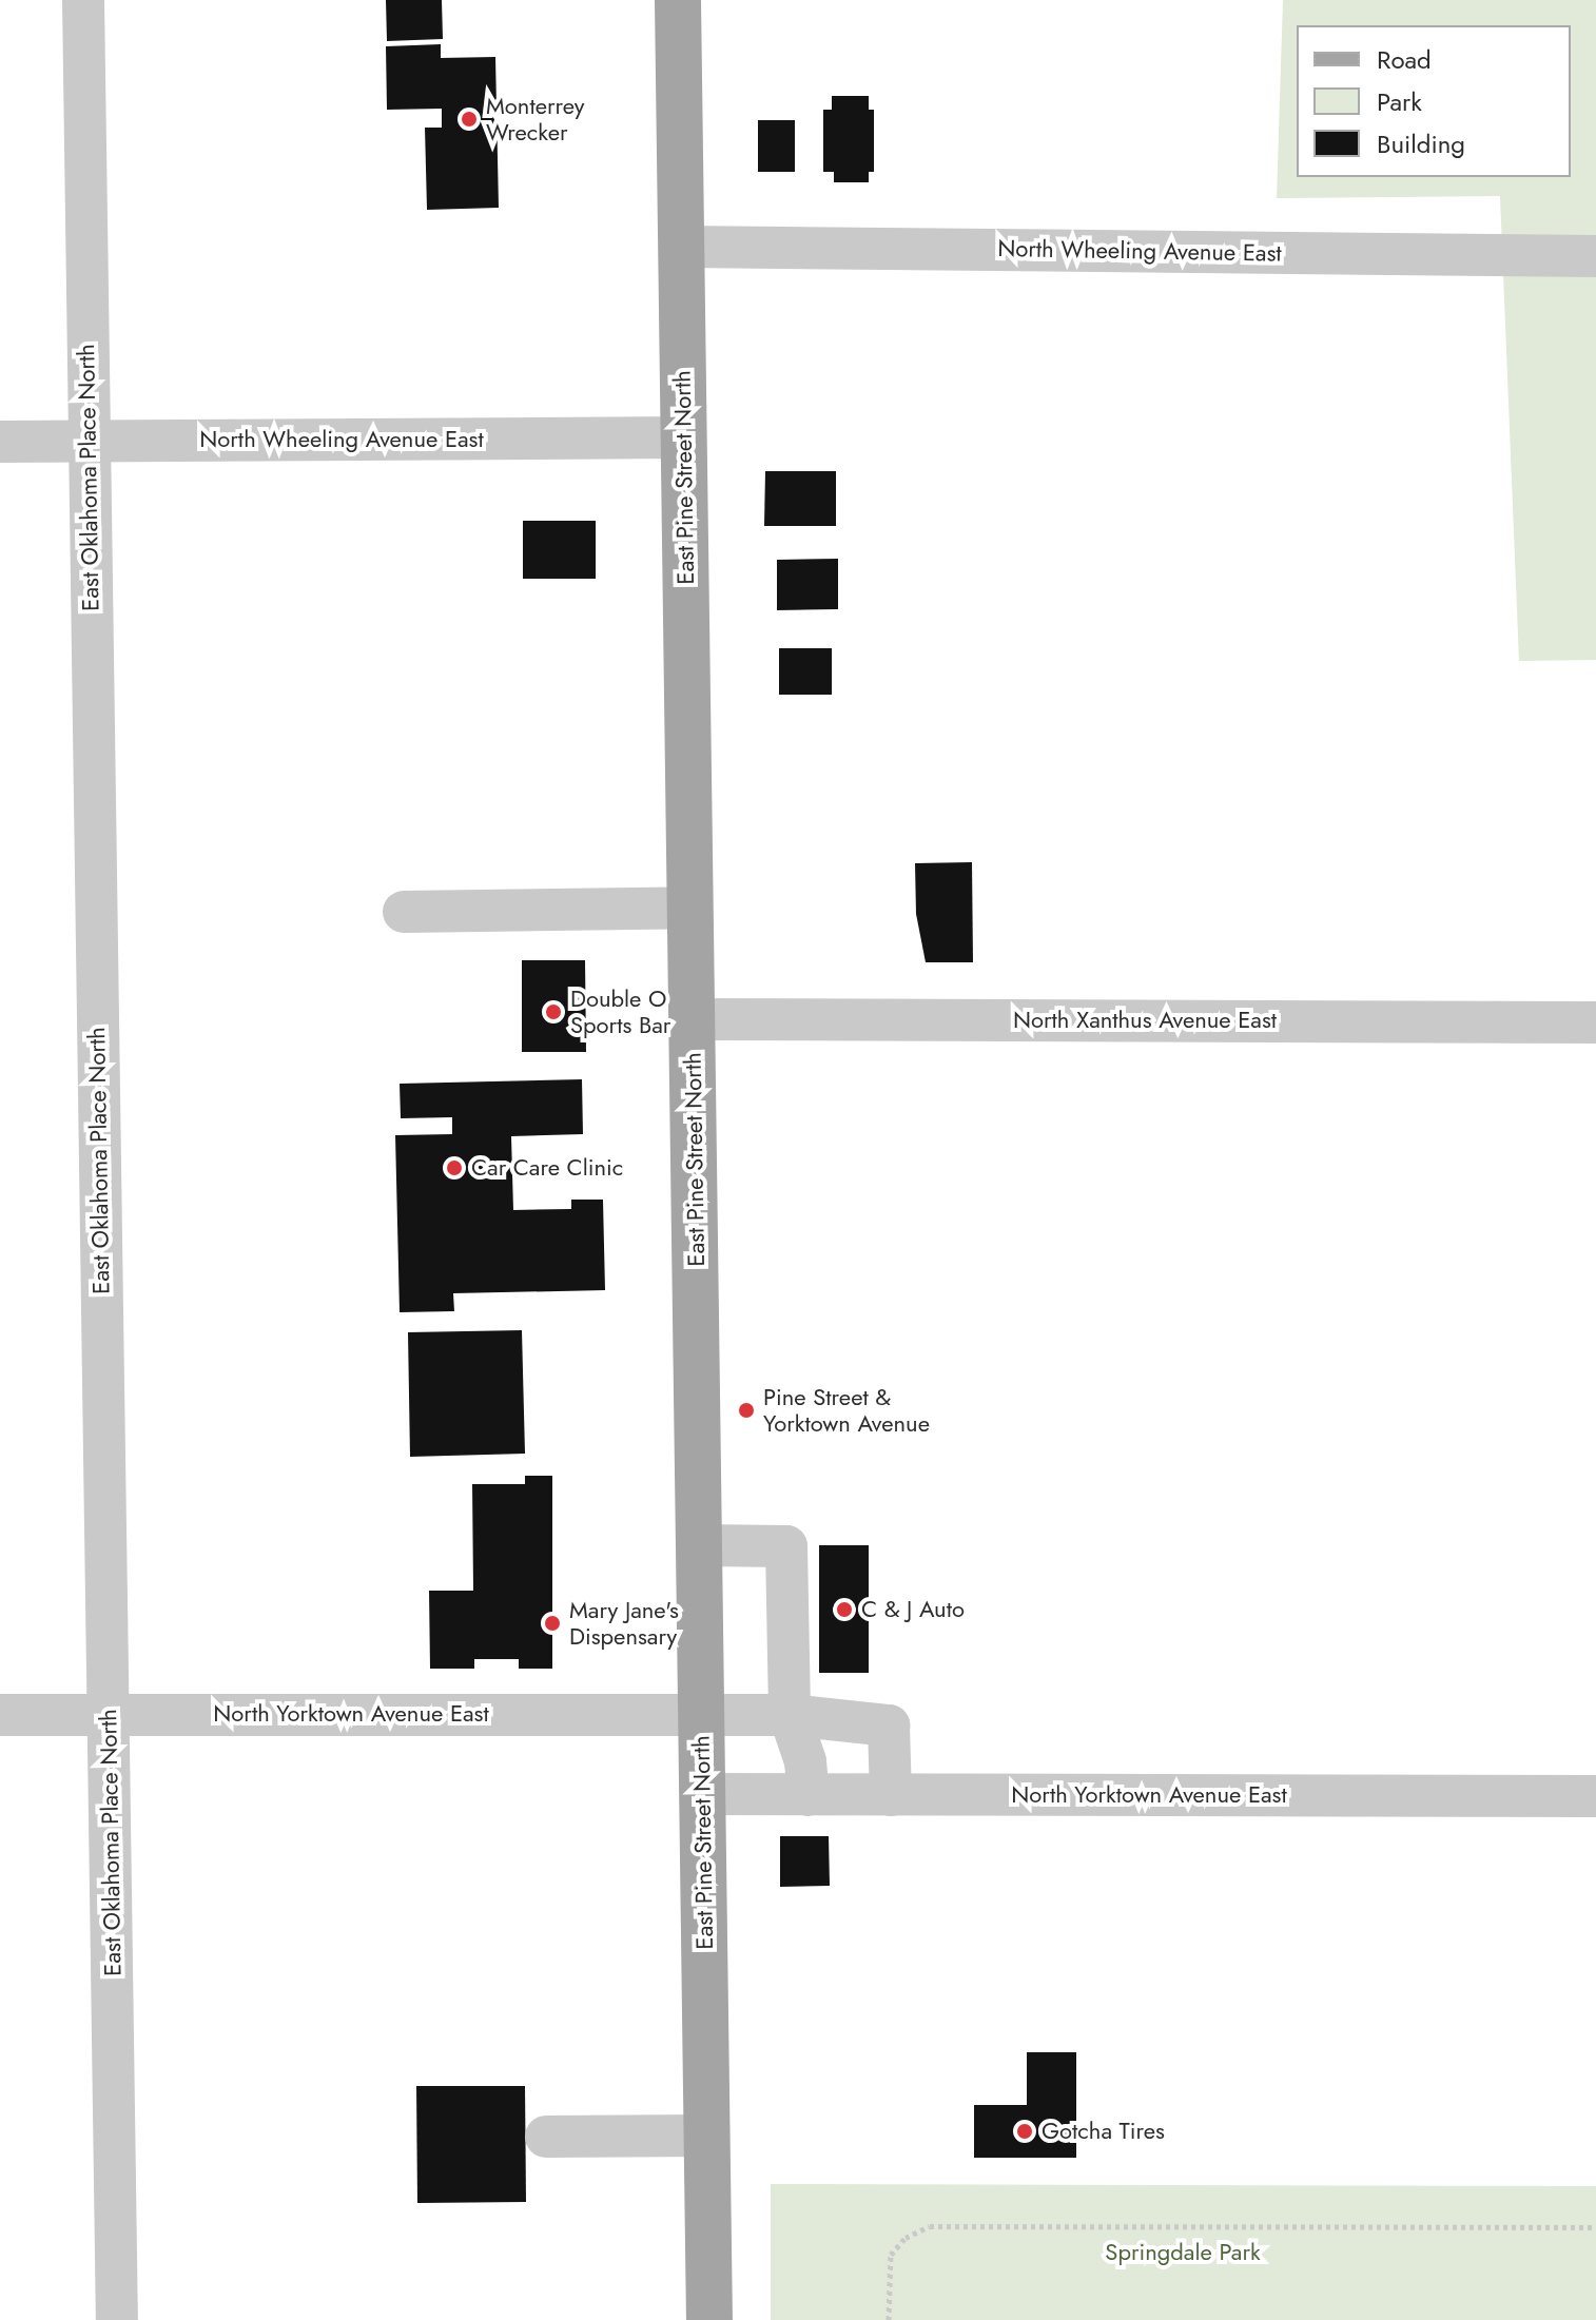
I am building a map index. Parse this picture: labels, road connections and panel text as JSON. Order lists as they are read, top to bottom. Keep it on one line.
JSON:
{"streets":{"main road":["East Pine Street North"],"street":["North Wheeling Avenue East","East Oklahoma Place North","North Xanthus Avenue East","North Yorktown Avenue East"]},"crossings":[["North Wheeling Avenue East","East Oklahoma Place North"],["North Wheeling Avenue East","East Pine Street North"],["East Oklahoma Place North","North Yorktown Avenue East"],["East Pine Street North","North Xanthus Avenue East"],["East Pine Street North","North Yorktown Avenue East"]],"parks":["Springdale Park"],"places":["Monterrey Wrecker","Double O Sports Bar","Car Care Clinic","Pine Street & Yorktown Avenue","C & J Auto","Mary Jane's Dispensary","Gotcha Tires"],"legend":["Road","Park","Building"]}
